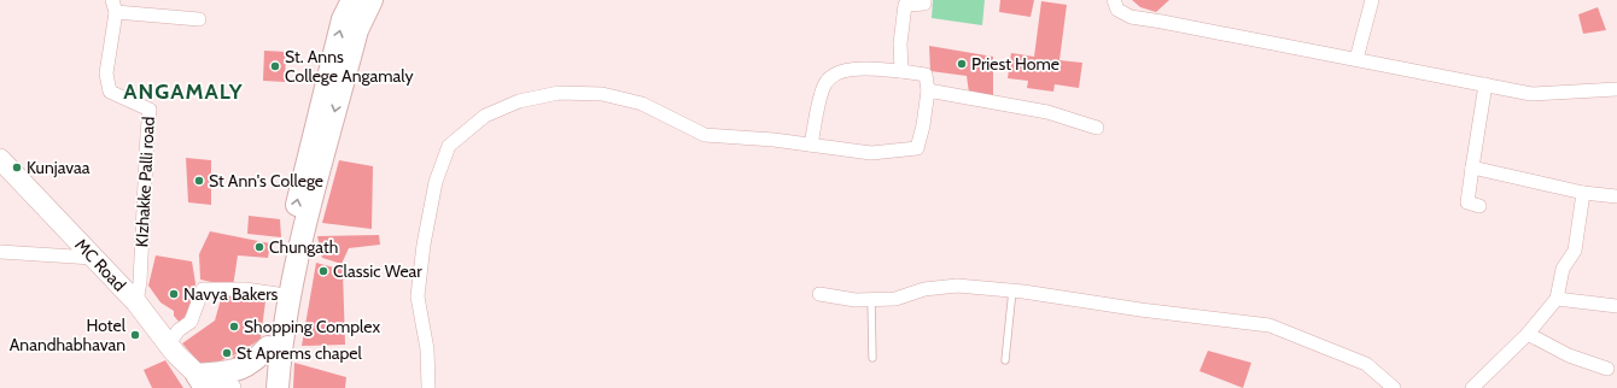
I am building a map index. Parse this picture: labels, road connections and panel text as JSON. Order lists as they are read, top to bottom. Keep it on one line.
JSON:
{"streets":{"main road":["MC Road"],"street":["KIzhakke Palli road"]},"crossings":[["KIzhakke Palli road","MC Road"]],"districts":["ANGAMALY"],"places":["Priest Home","St. Anns College Angamaly","Kunjavaa","St Ann's College","Chungath","Classic Wear","Navya Bakers","Shopping Complex","Hotel Anandhabhavan","St Aprems chapel"]}
